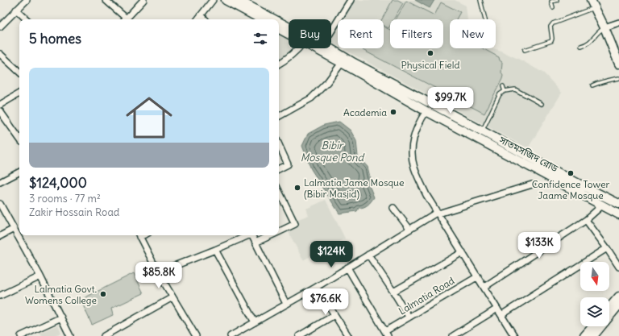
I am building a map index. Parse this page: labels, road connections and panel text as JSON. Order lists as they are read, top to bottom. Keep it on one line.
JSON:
{"streets":{"main road":["সাতমসজিদ রোড"],"street":["Lalmatia Road"]},"water":["Bibir Mosque Pond"],"places":["Physical Field","Academia","Confidence Tower Jaame Mosque","Lalmatia Jame Mosque (Bibir Masjid)","Lalmatia Govt. Womens College"],"north":"bottom","page":{"chip":["Buy","Rent","Filters","New"],"heading":"5 homes","list":[{"name":"$124,000","note":"3 rooms · 77 m² · Zakir Hossain Road"}],"price":["$99.7K","$133K","$124K","$85.8K","$76.6K"]}}
